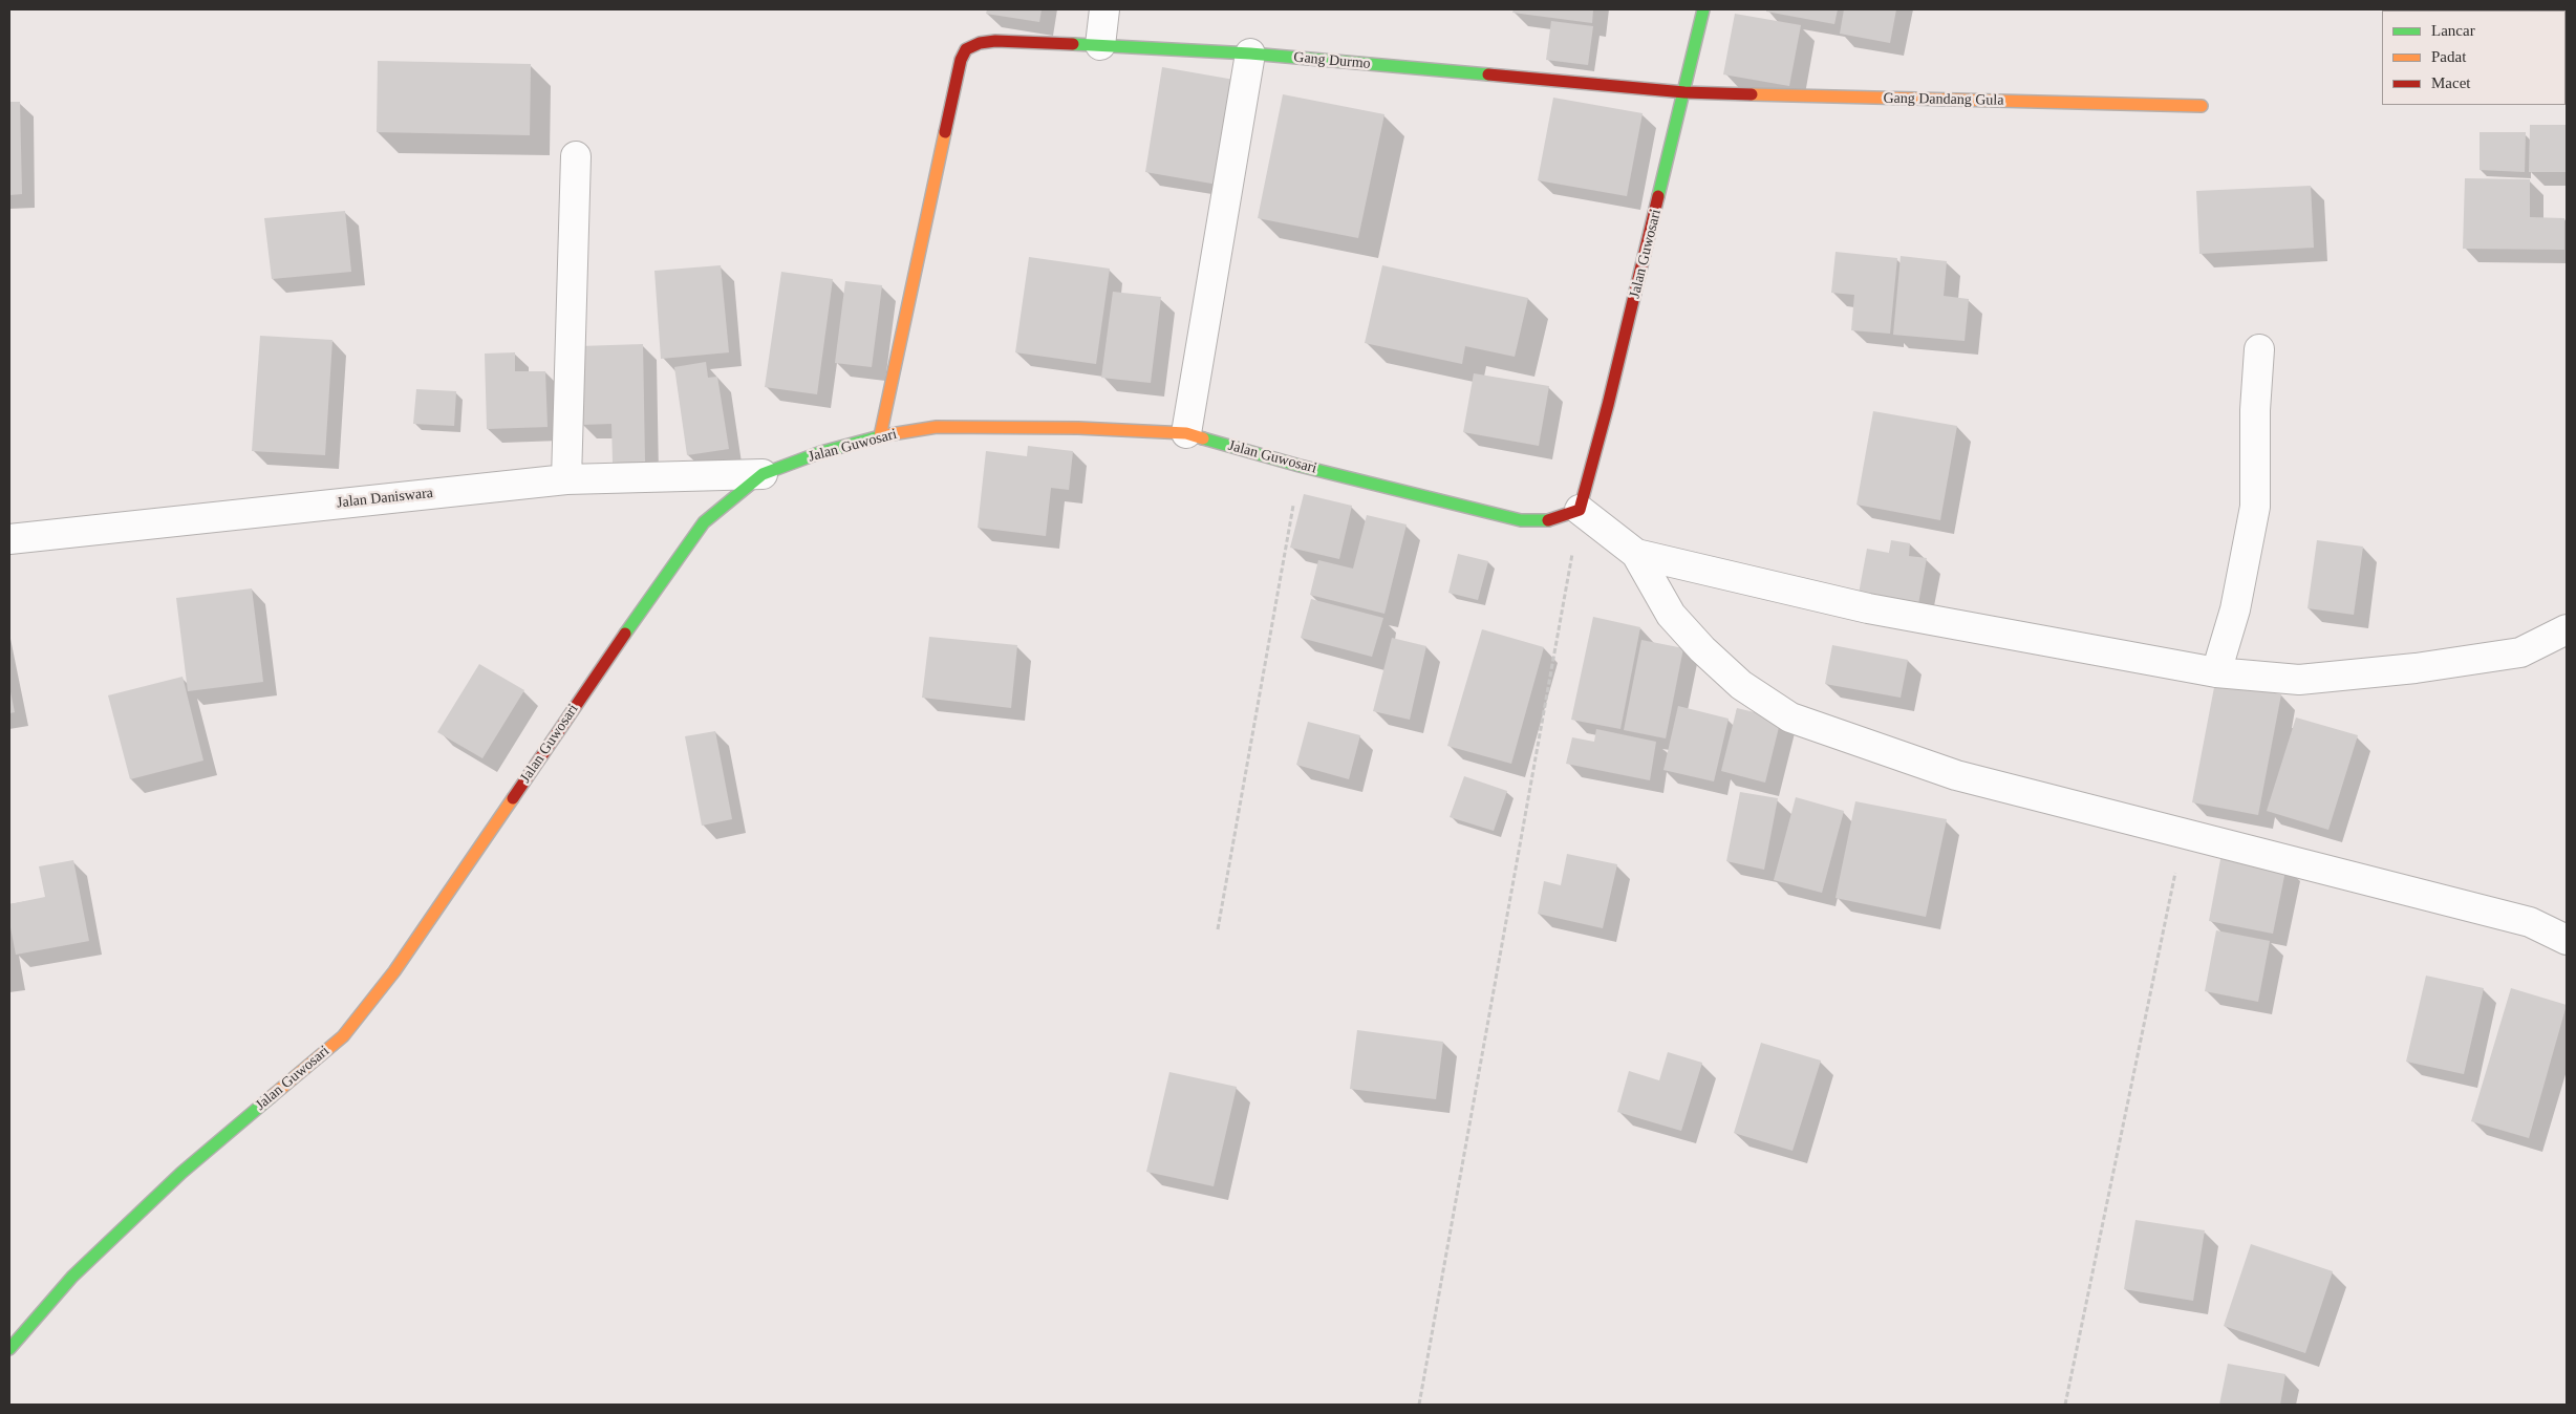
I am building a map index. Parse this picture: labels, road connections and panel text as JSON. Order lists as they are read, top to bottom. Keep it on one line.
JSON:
{"streets":{"street":["Gang Durmo","Gang Dandang Gula","Jalan Guwosari","Jalan Daniswara"]},"crossings":[["Gang Durmo","Gang Dandang Gula"],["Gang Durmo","Jalan Guwosari"],["Gang Dandang Gula","Jalan Guwosari"],["Jalan Guwosari","Jalan Daniswara"]],"legend":["Lancar","Padat","Macet"]}
